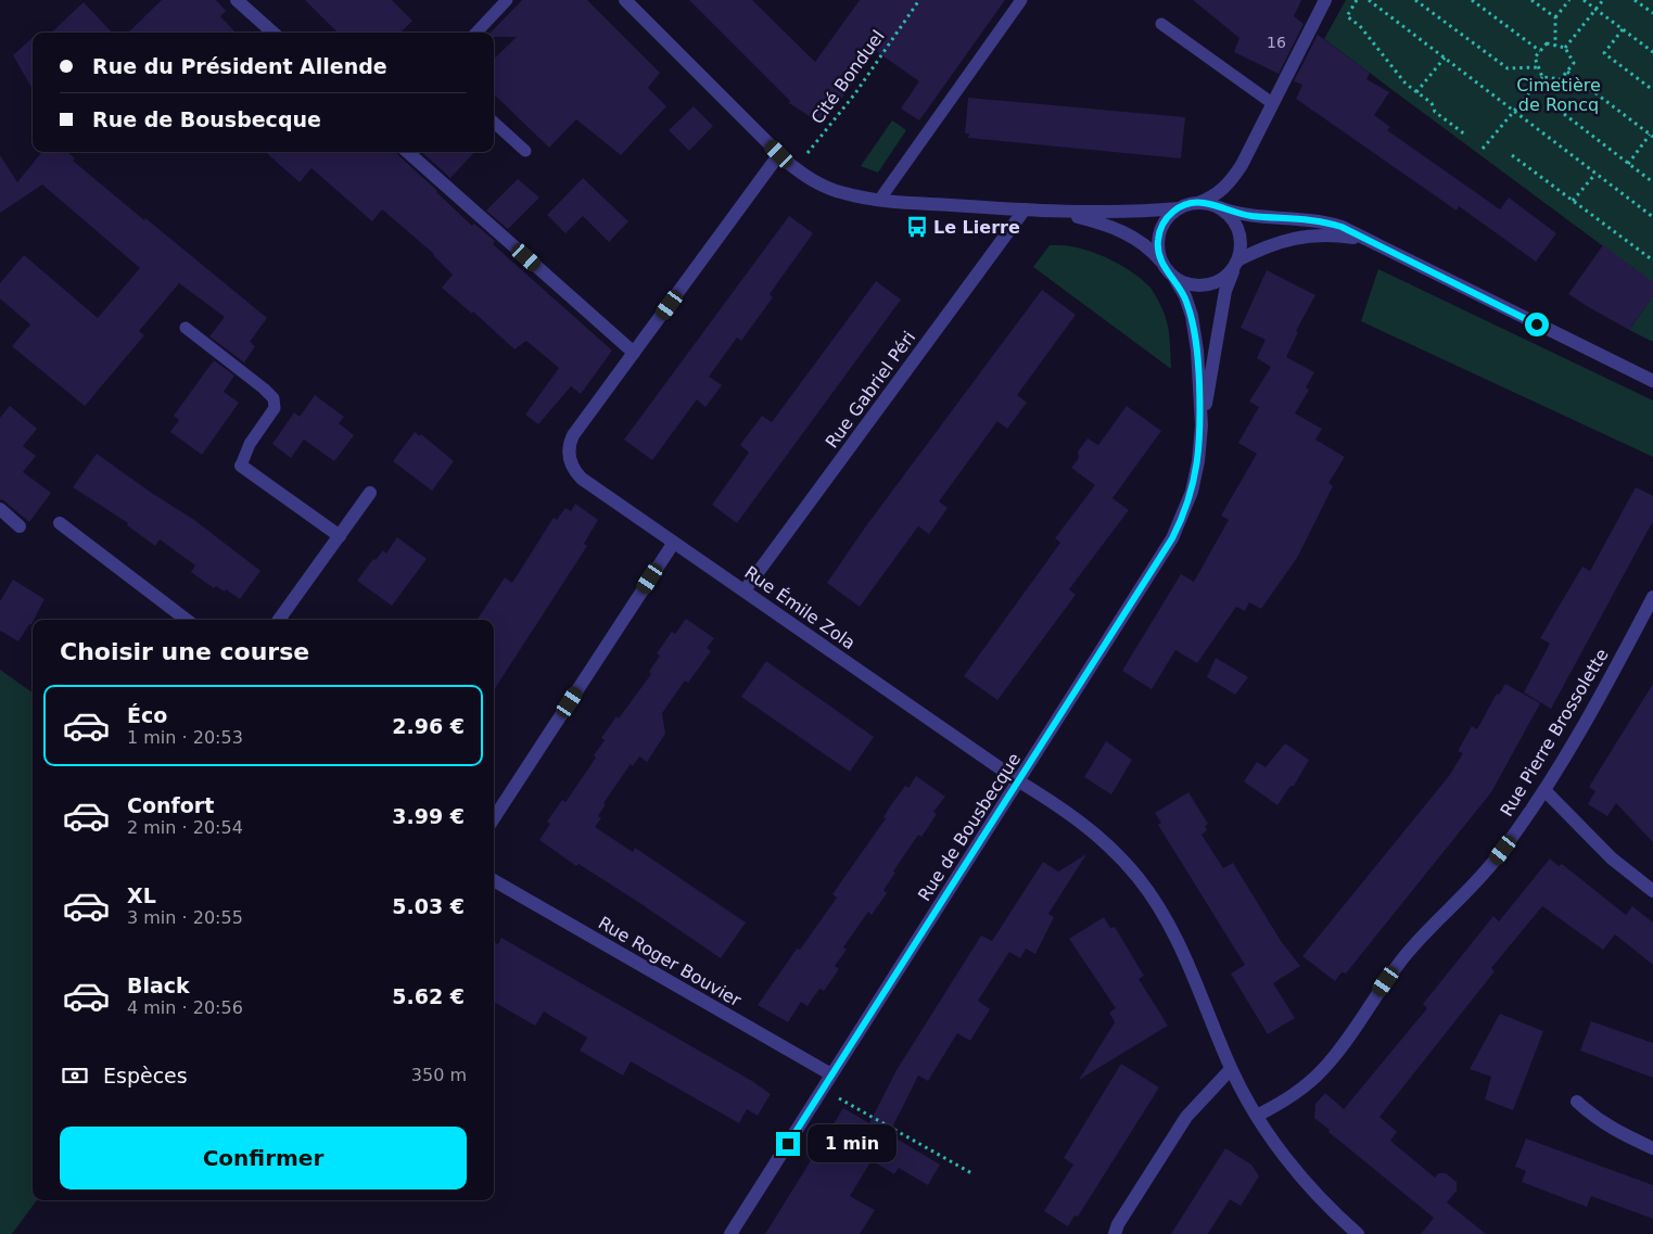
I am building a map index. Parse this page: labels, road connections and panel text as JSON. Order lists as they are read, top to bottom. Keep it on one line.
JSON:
{"streets":{"street":["Rue Gabriel Péri","Rue Émile Zola","Rue Pierre Brossolette","Rue de Bousbecque","Rue Roger Bouvier"],"path":["Cité Bonduel"]},"crossings":[["Rue Gabriel Péri","Rue Émile Zola"],["Rue Émile Zola","Rue Pierre Brossolette"],["Rue Émile Zola","Rue de Bousbecque"],["Rue de Bousbecque","Rue Roger Bouvier"]],"parks":["Cimetière de Roncq"],"places":{"bus stop":["Le Lierre"]},"house_numbers":["16"],"page":{"banner":["Rue du Président Allende","Rue de Bousbecque"],"heading":"Choisir une course","list":[{"name":"Éco","note":"1 min · 20:53","value":"2.96 €"},{"name":"Confort","note":"2 min · 20:54","value":"3.99 €"},{"name":"XL","note":"3 min · 20:55","value":"5.03 €"},{"name":"Black","note":"4 min · 20:56","value":"5.62 €"}],"pay":["Espèces","350 m"],"buttons":"Confirmer","bubble":"1 min"}}
